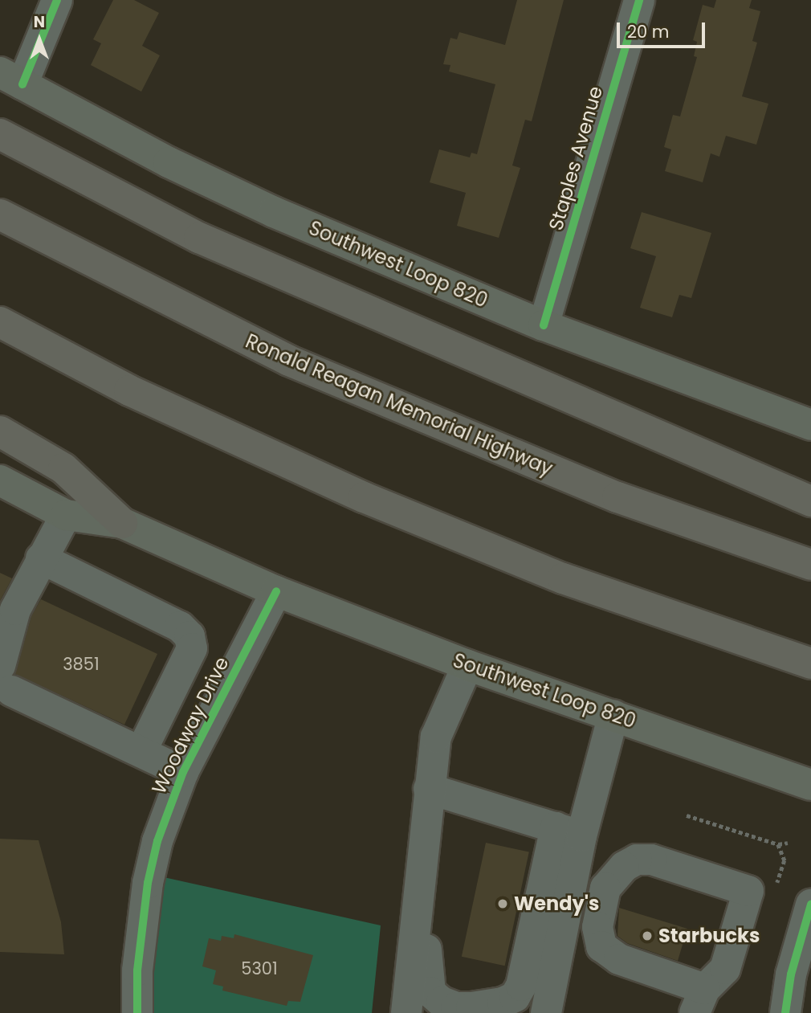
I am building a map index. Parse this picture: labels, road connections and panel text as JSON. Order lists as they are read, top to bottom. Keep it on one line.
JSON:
{"streets":{"highway":["Ronald Reagan Memorial Highway"],"main road":["Southwest Loop 820"],"street":["Staples Avenue","Woodway Drive"]},"crossings":[["Staples Avenue","Southwest Loop 820"],["Southwest Loop 820","Woodway Drive"]],"places":["Wendy's","Starbucks"],"house_numbers":["3851","5301"],"scale_bar":"20 m","north":"top"}
